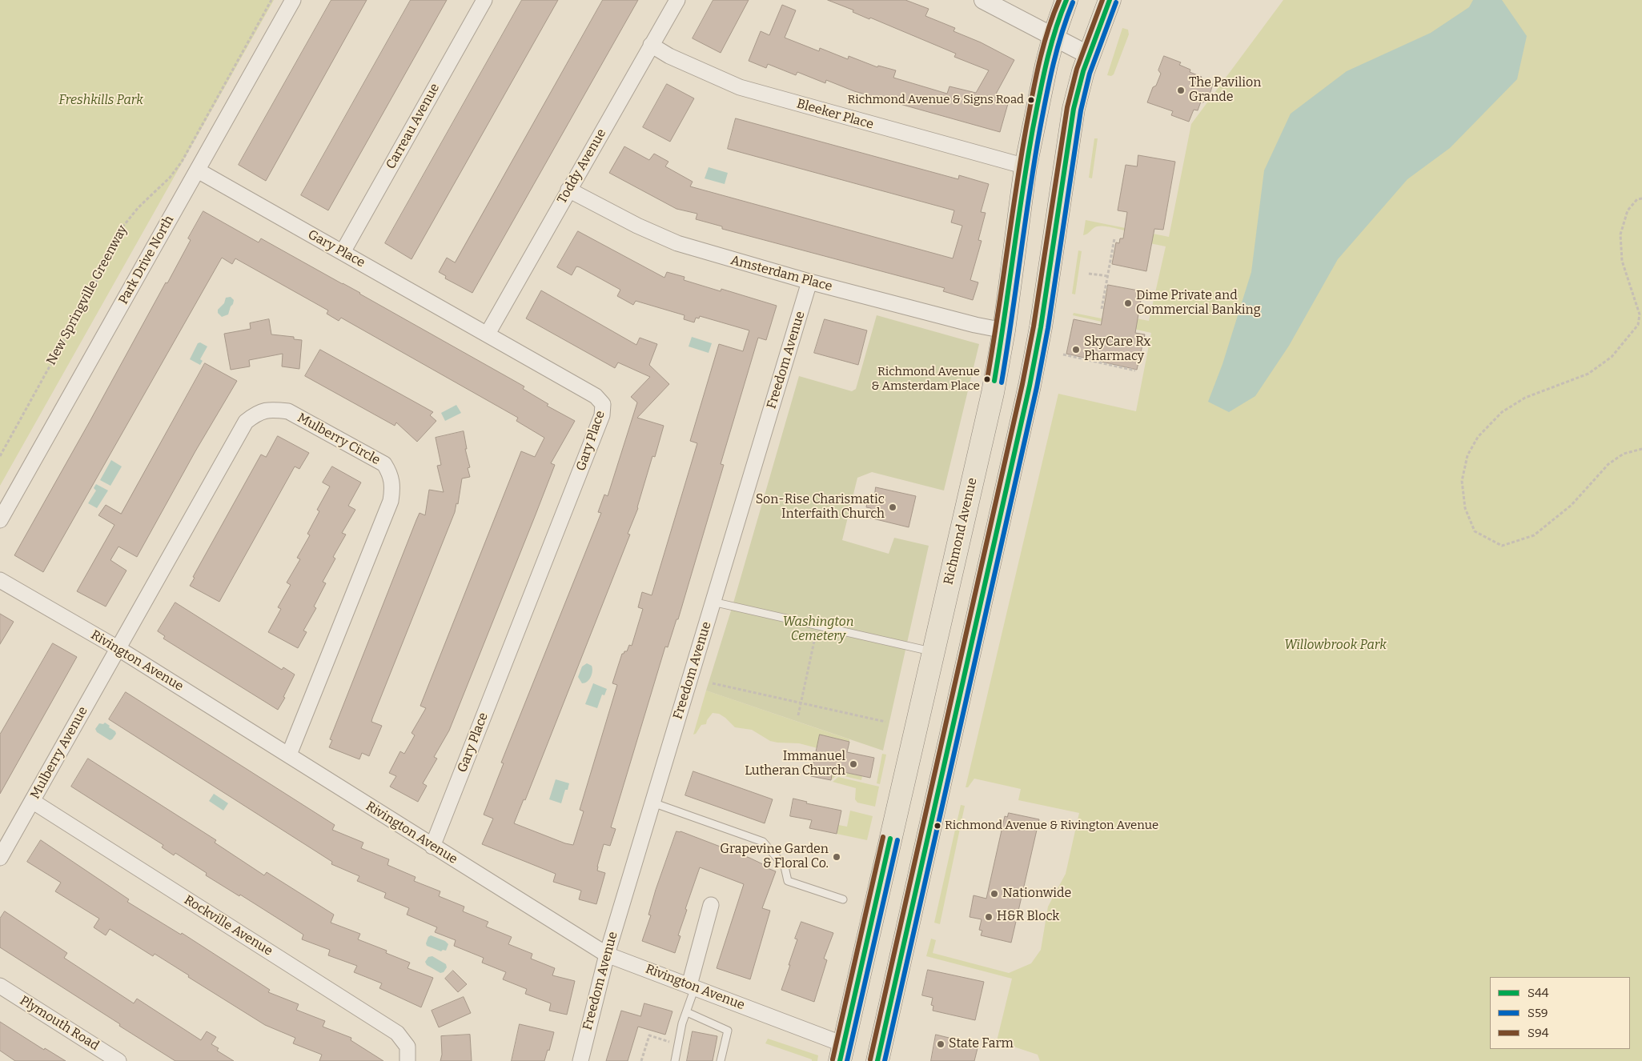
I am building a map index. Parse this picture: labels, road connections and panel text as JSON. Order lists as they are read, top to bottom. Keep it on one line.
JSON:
{"streets":{"main road":["Richmond Avenue"],"street":["Bleeker Place","Carreau Avenue","Toddy Avenue","Gary Place","Park Drive North","Amsterdam Place","Freedom Avenue","Mulberry Circle","Rivington Avenue","Mulberry Avenue","Rockville Avenue","Plymouth Road"],"path":["New Springville Greenway"]},"crossings":[["Bleeker Place","Toddy Avenue"],["Bleeker Place","Richmond Avenue"],["Carreau Avenue","Gary Place"],["Toddy Avenue","Gary Place"],["Toddy Avenue","Amsterdam Place"],["Gary Place","Park Drive North"],["Gary Place","Rivington Avenue"],["Amsterdam Place","Freedom Avenue"],["Amsterdam Place","Richmond Avenue"],["Freedom Avenue","Rivington Avenue"],["Mulberry Circle","Rivington Avenue"],["Mulberry Circle","Mulberry Avenue"],["Richmond Avenue","Rivington Avenue"],["Rivington Avenue","Mulberry Avenue"],["Mulberry Avenue","Rockville Avenue"]],"parks":["Freshkills Park","Washington Cemetery","Willowbrook Park"],"places":["The Pavilion Grande","Richmond Avenue & Signs Road","Dime Private and Commercial Banking","SkyCare Rx Pharmacy","Richmond Avenue & Amsterdam Place","Son-Rise Charismatic Interfaith Church","Immanuel Lutheran Church","Richmond Avenue & Rivington Avenue","Grapevine Garden & Floral Co.","Nationwide","H&R Block","State Farm"],"lines":["transit line S44","transit line S94","transit line S59"],"legend":["S44","S59","S94"]}
